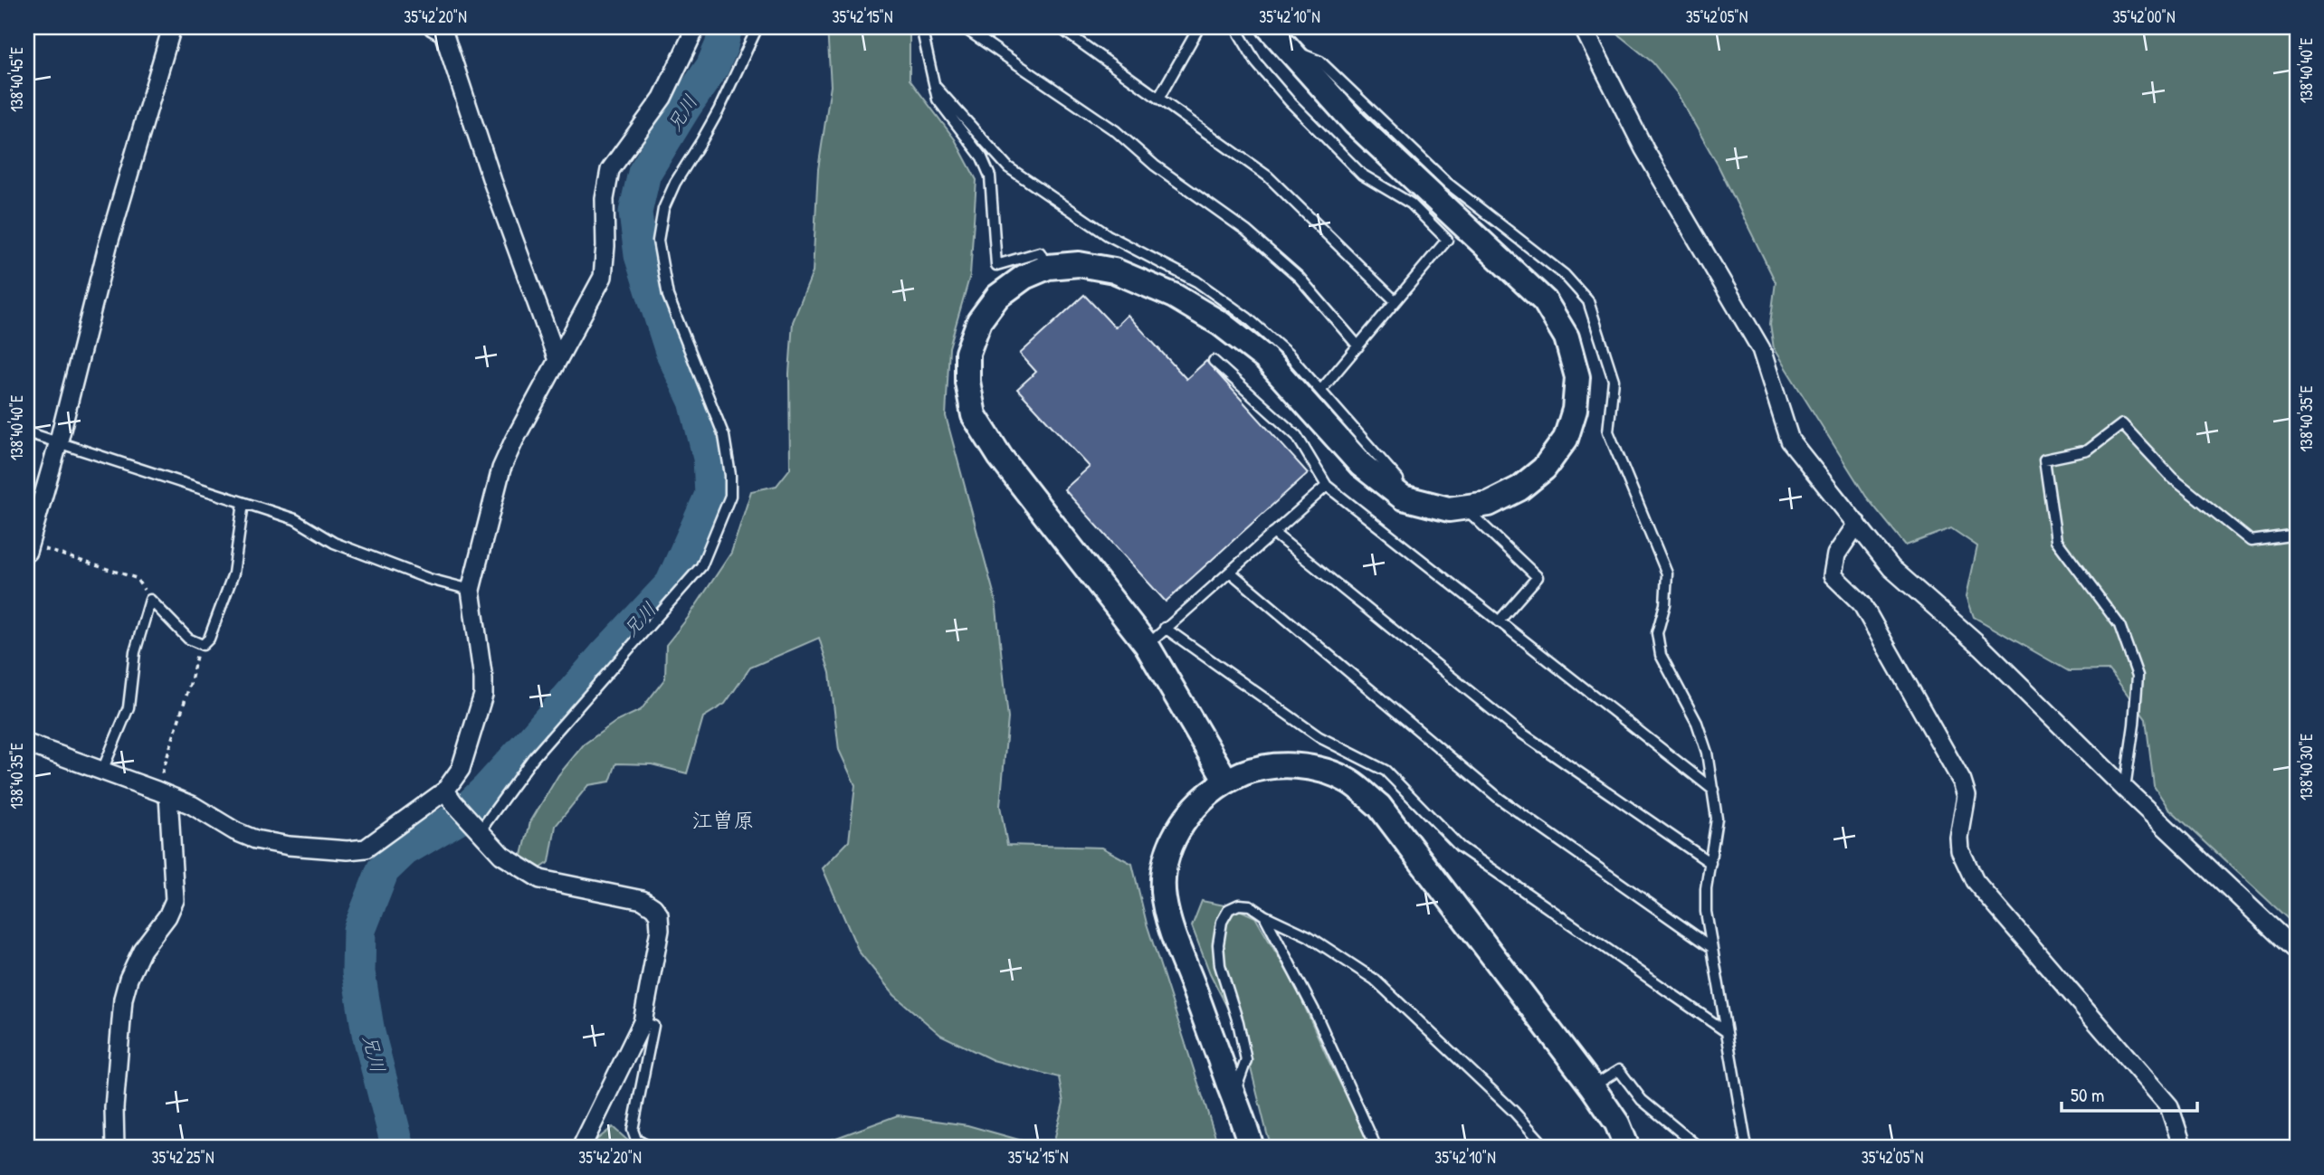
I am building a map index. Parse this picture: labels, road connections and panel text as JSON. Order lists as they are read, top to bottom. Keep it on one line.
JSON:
{"districts":["江曽原"],"water":["兄川"],"scale_bar":"50 m","coordinates":["35°42'20\"N","35°42'15\"N","35°42'10\"N","35°42'05\"N","35°42'00\"N","138°40'40\"E","138°40'45\"E","138°40'35\"E","138°40'30\"E","35°42'25\"N"]}
